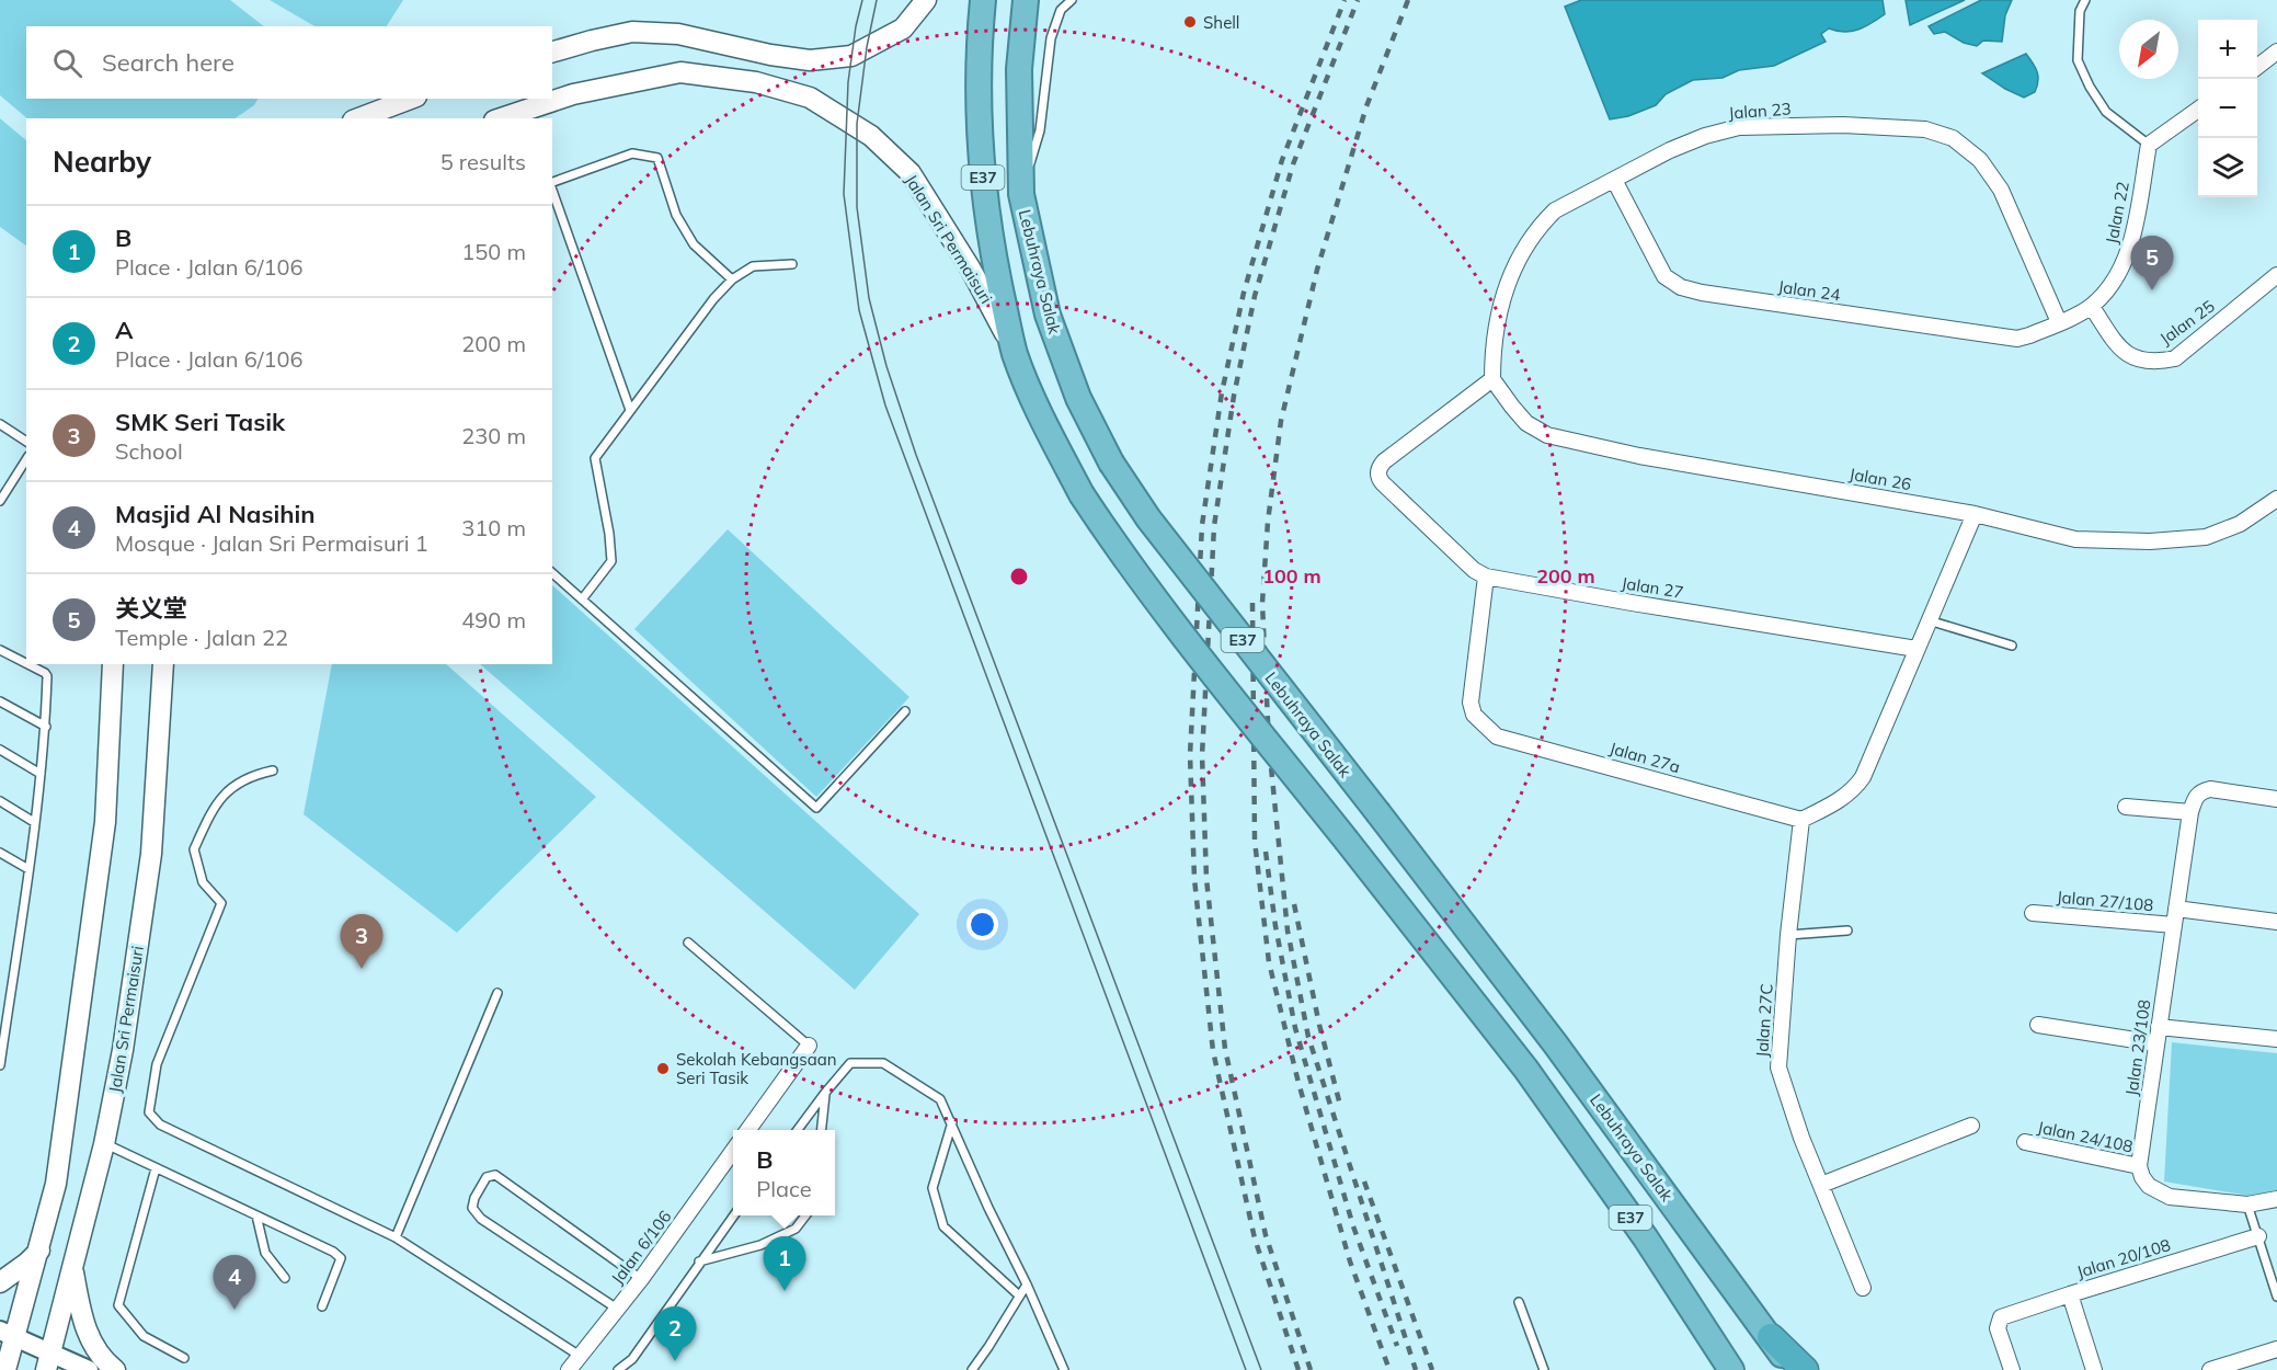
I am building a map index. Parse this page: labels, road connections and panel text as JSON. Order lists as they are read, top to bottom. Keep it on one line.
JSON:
{"streets":{"highway":["E37","Lebuhraya Salak"],"main road":["Jalan Sri Permaisuri"],"street":["Jalan 23","Jalan 22","Jalan 24","Jalan 25","Jalan 26","Jalan 27","Jalan 27a","Jalan 27/108","Jalan 27C","Jalan 23/108","Jalan 24/108","Jalan 6/106","Jalan 20/108"]},"crossings":[["Jalan 23","Jalan 22"],["Jalan 23","Jalan 24"],["Jalan 23","Jalan 26"],["Jalan 23","Jalan 27"],["E37","Jalan Sri Permaisuri"],["Jalan 22","Jalan 24"],["Jalan 22","Jalan 25"],["Jalan 26","Jalan 27"],["Jalan 27","Jalan 27a"],["Jalan 27a","Jalan 27C"],["Jalan 27/108","Jalan 23/108"],["Jalan 23/108","Jalan 24/108"]],"places":["Shell","Sekolah Kebangsaan Seri Tasik"],"north":"bottom left","page":{"map_buttons":["+","−"],"search":"Search here","heading":["Nearby","5 results"],"list":[{"mark":"1","name":"B","note":"Place · Jalan 6/106","value":"150 m"},{"mark":"2","name":"A","note":"Place · Jalan 6/106","value":"200 m"},{"mark":"3","name":"SMK Seri Tasik","note":"School","value":"230 m"},{"mark":"4","name":"Masjid Al Nasihin","note":"Mosque · Jalan Sri Permaisuri 1","value":"310 m"},{"mark":"5","name":"关义堂","note":"Temple · Jalan 22","value":"490 m"}],"pins":["5","3","1","4","2"],"popup":["B","Place"]},"rings":["100 m","200 m"]}
